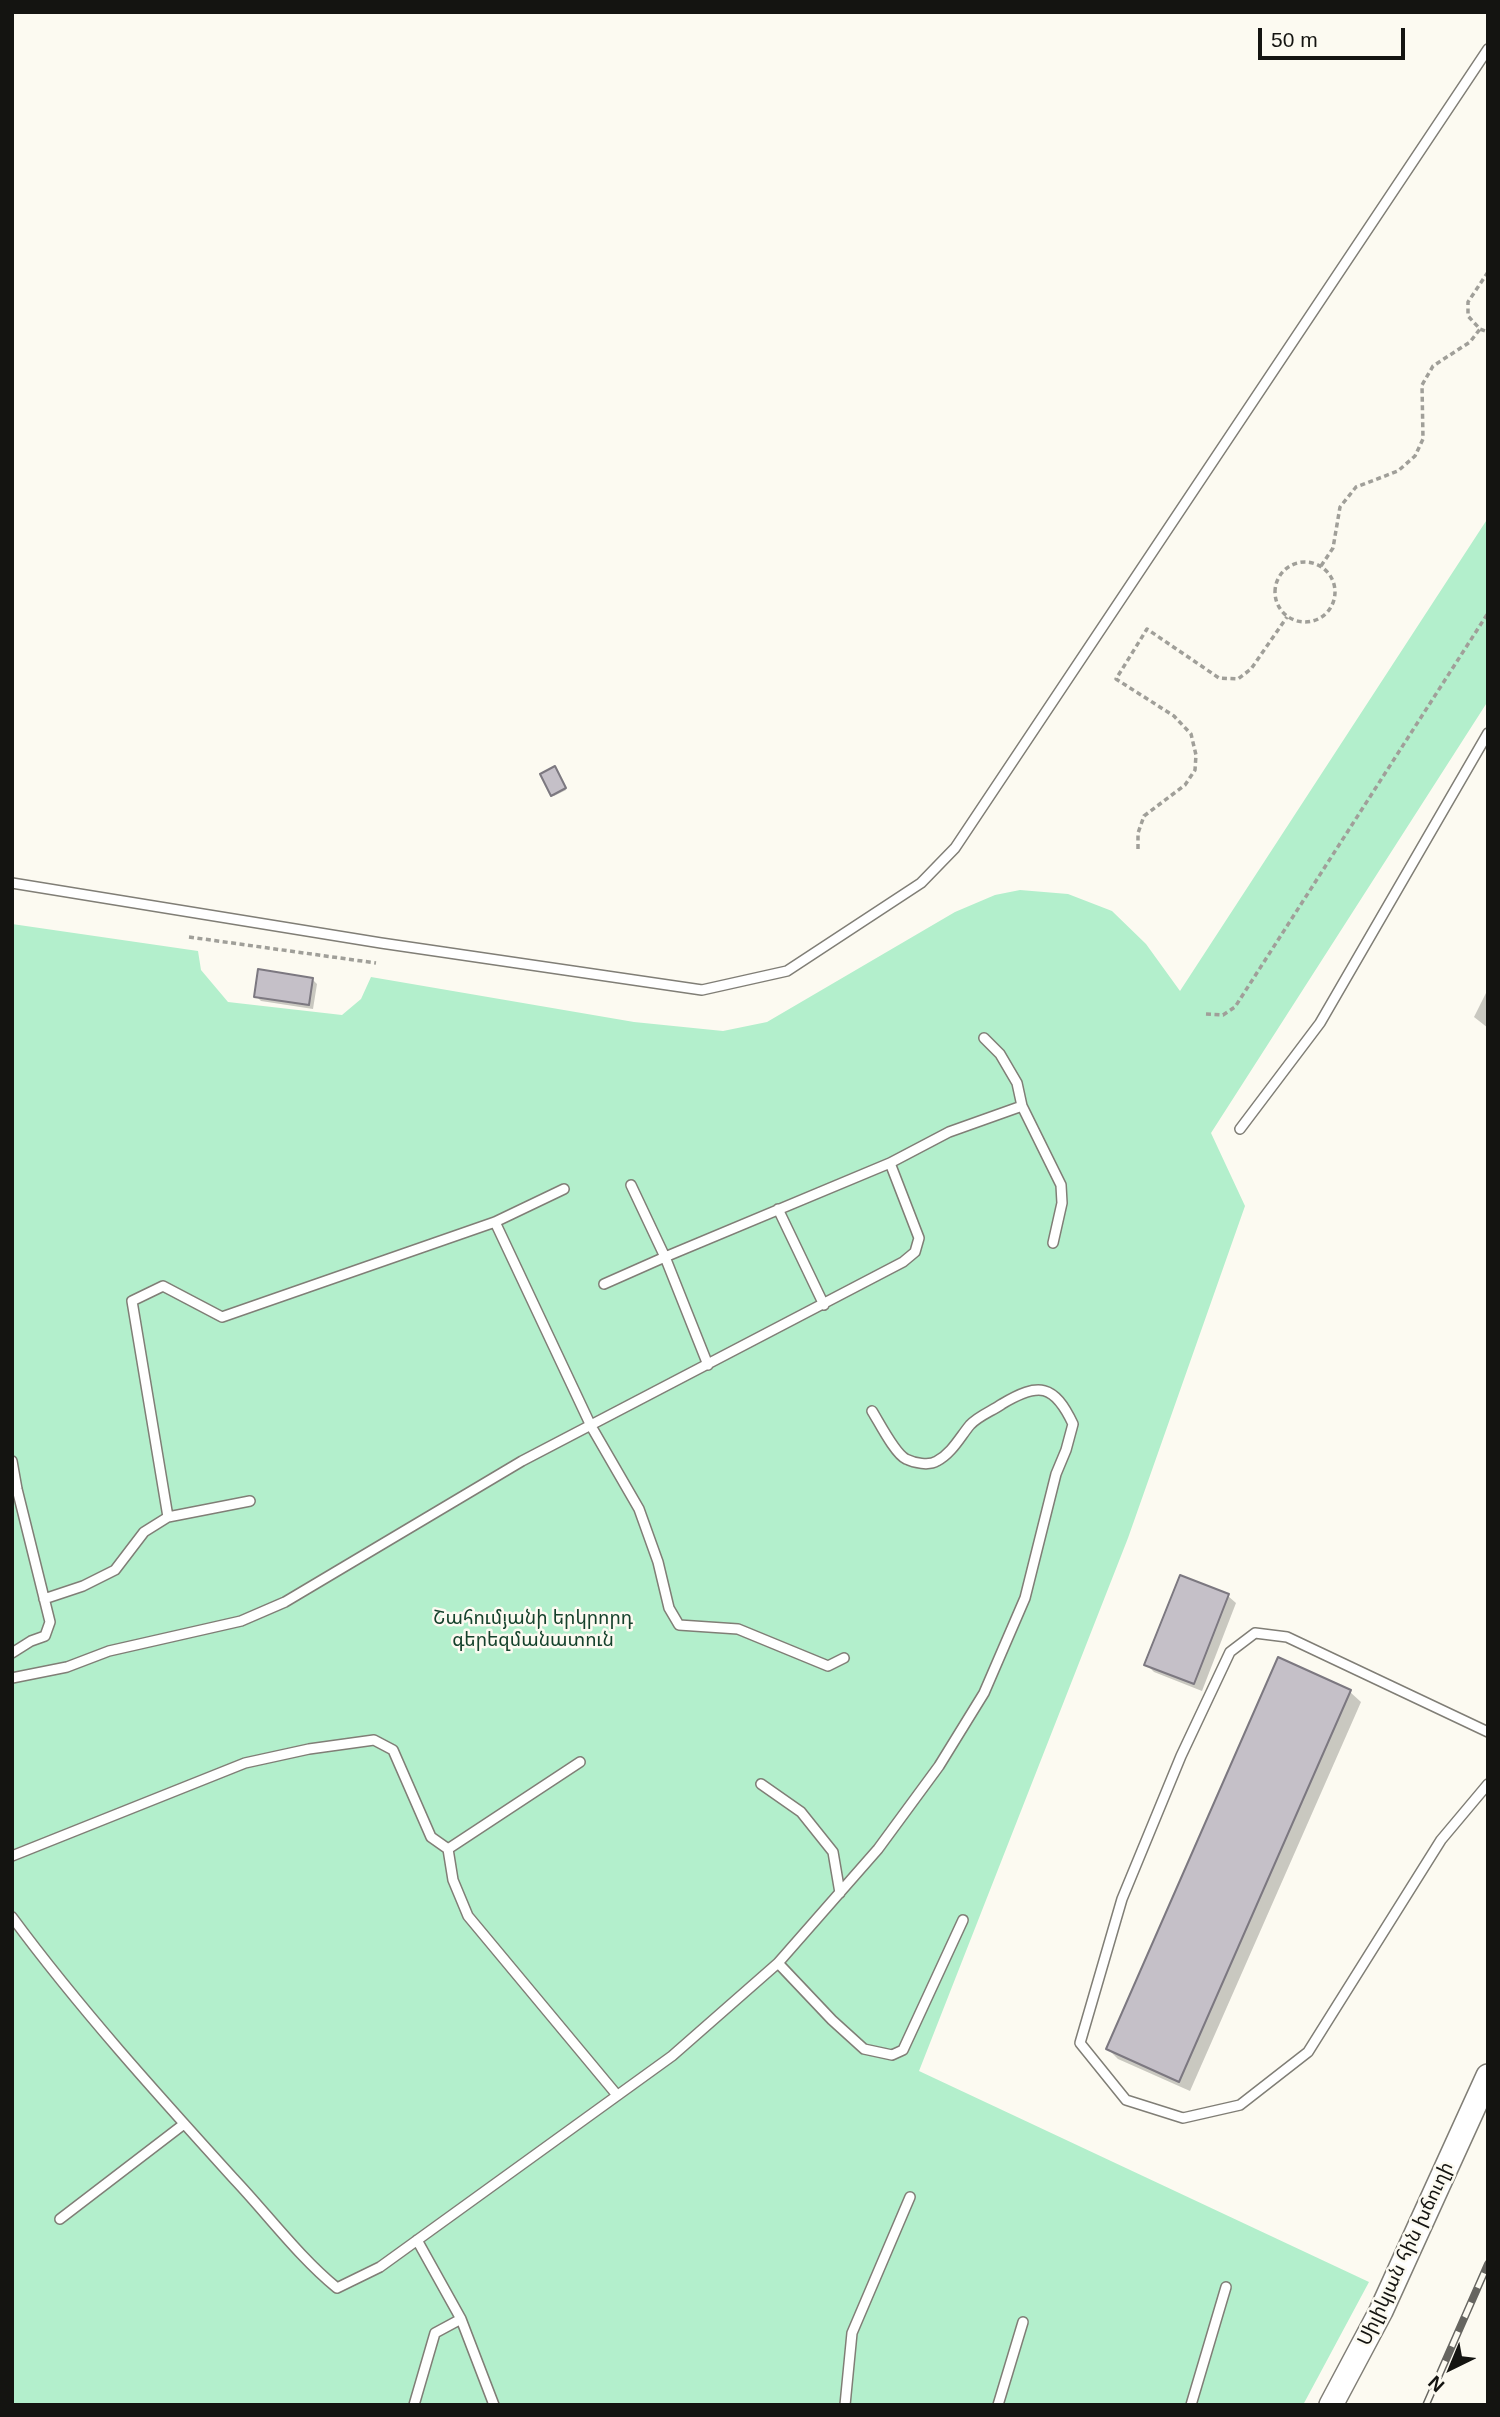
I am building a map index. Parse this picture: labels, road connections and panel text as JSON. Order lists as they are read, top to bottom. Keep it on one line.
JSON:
{"streets":{"street":["Սիլիկյան հին խճուղի"]},"parks":["Շահումյանի երկրորդ գերեզմանատուն"],"scale_bar":"50 m","north":"bottom left"}
